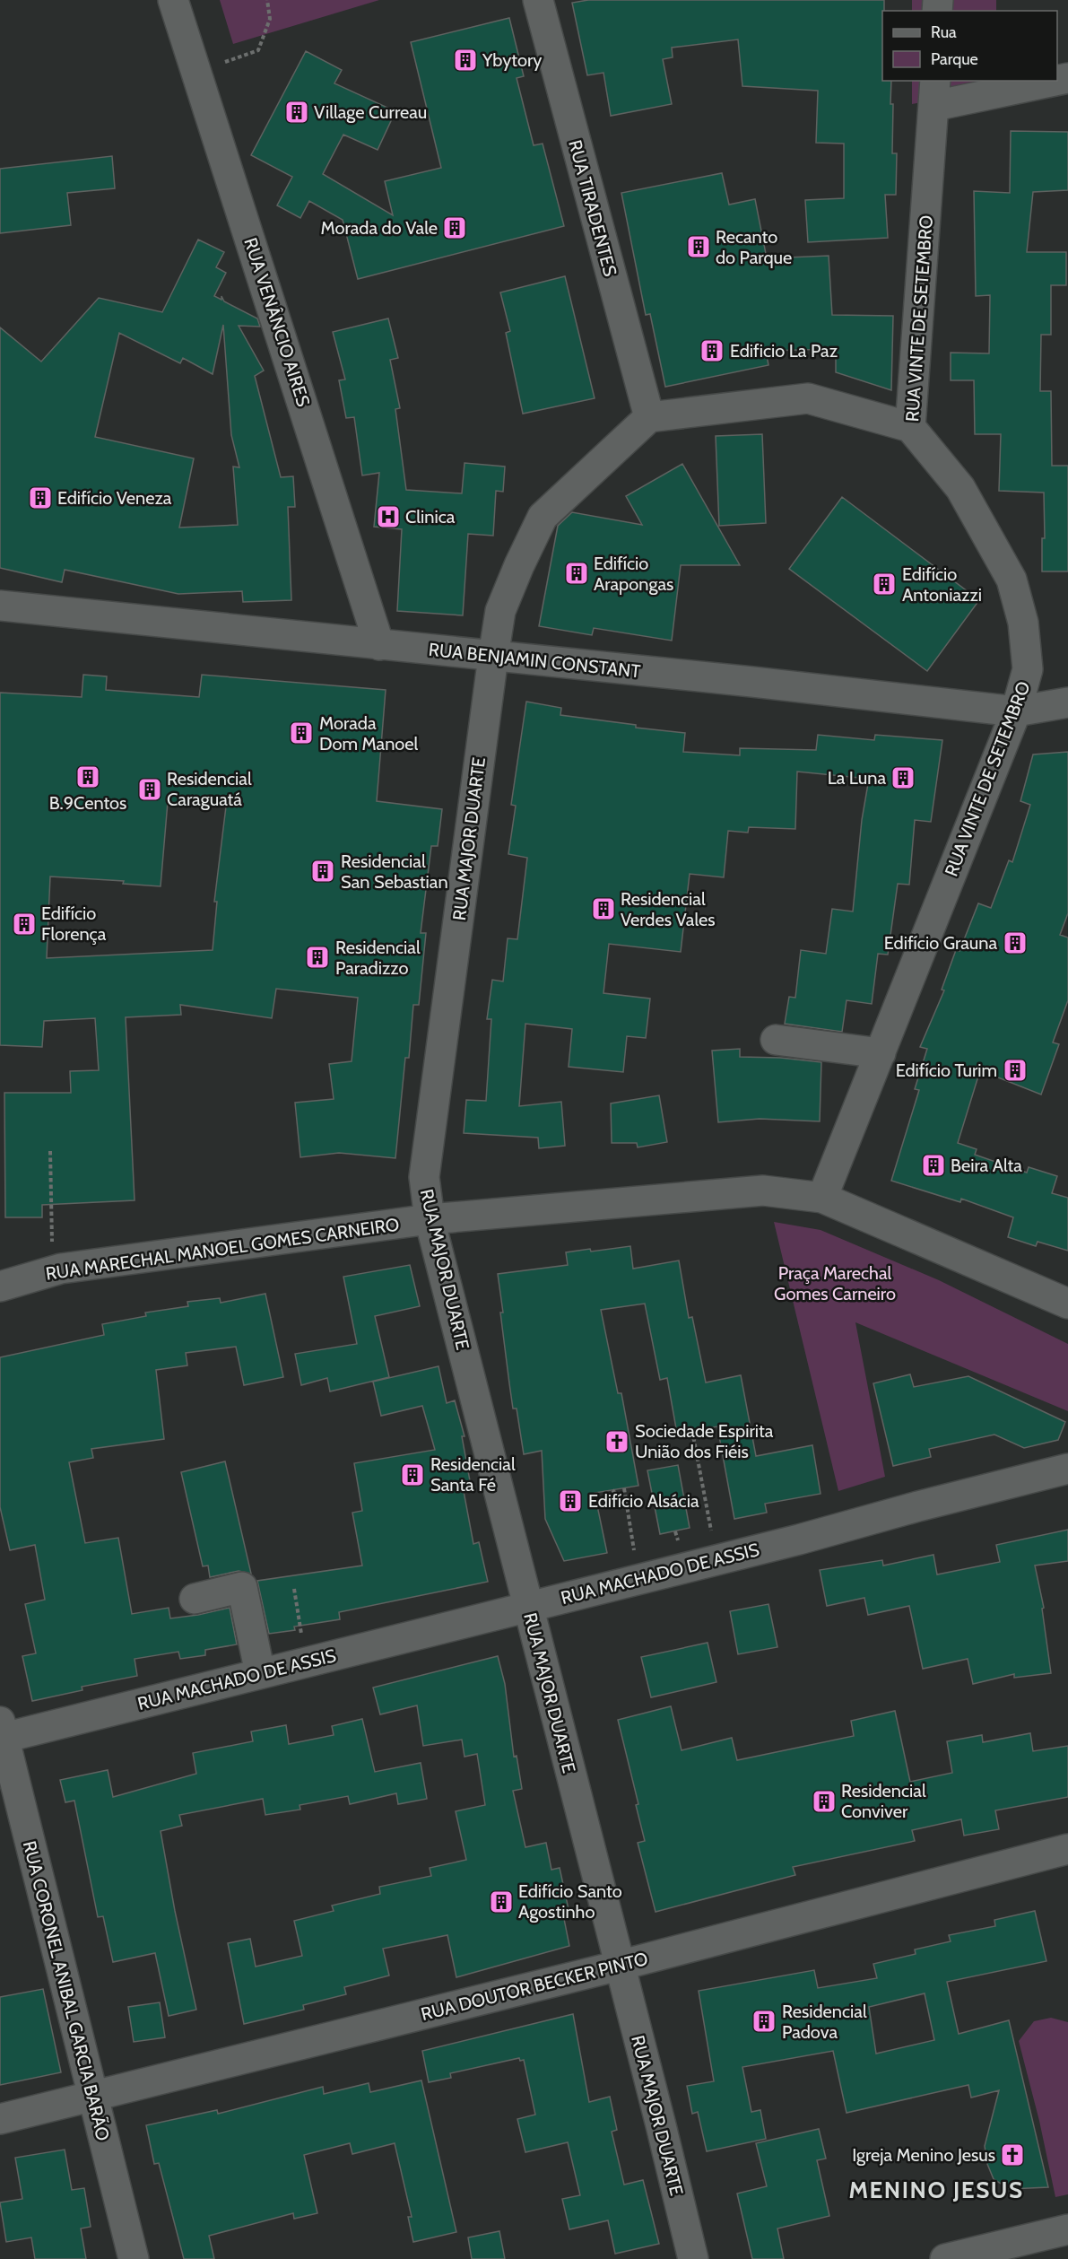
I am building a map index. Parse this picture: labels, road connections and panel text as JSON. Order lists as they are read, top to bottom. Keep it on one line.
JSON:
{"streets":{"street":["RUA TIRADENTES","RUA VINTE DE SETEMBRO","RUA VENÂNCIO AIRES","RUA BENJAMIN CONSTANT","RUA MAJOR DUARTE","RUA MARECHAL MANOEL GOMES CARNEIRO","RUA MACHADO DE ASSIS","RUA DOUTOR BECKER PINTO","RUA CORONEL ANIBAL GARCIA BARÃO"]},"crossings":[["RUA TIRADENTES","RUA MAJOR DUARTE"],["RUA VINTE DE SETEMBRO","RUA BENJAMIN CONSTANT"],["RUA VINTE DE SETEMBRO","RUA MARECHAL MANOEL GOMES CARNEIRO"],["RUA VENÂNCIO AIRES","RUA BENJAMIN CONSTANT"],["RUA BENJAMIN CONSTANT","RUA MAJOR DUARTE"],["RUA MAJOR DUARTE","RUA MARECHAL MANOEL GOMES CARNEIRO"],["RUA MAJOR DUARTE","RUA MACHADO DE ASSIS"],["RUA MAJOR DUARTE","RUA DOUTOR BECKER PINTO"],["RUA MACHADO DE ASSIS","RUA CORONEL ANIBAL GARCIA BARÃO"],["RUA DOUTOR BECKER PINTO","RUA CORONEL ANIBAL GARCIA BARÃO"]],"districts":["MENINO JESUS"],"parks":["Praça Marechal Gomes Carneiro"],"places":{"building":["Ybytory","Village Curreau","Morada do Vale","Recanto do Parque","Edificio La Paz","Edifício Veneza","Edifício Arapongas","Edifício Antoniazzi","Morada Dom Manoel","B.9Centos","La Luna","Residencial Caraguatá","Residencial San Sebastian","Residencial Verdes Vales","Edifício Florença","Edifício Grauna","Residencial Paradizzo","Edifício Turim","Beira Alta","Residencial Santa Fé","Edifício Alsácia","Residencial Conviver","Edifício Santo Agostinho","Residencial Padova"],"hospital":["Clinica"],"church":["Sociedade Espirita União dos Fiéis","Igreja Menino Jesus"]},"legend":["Rua","Parque"]}
